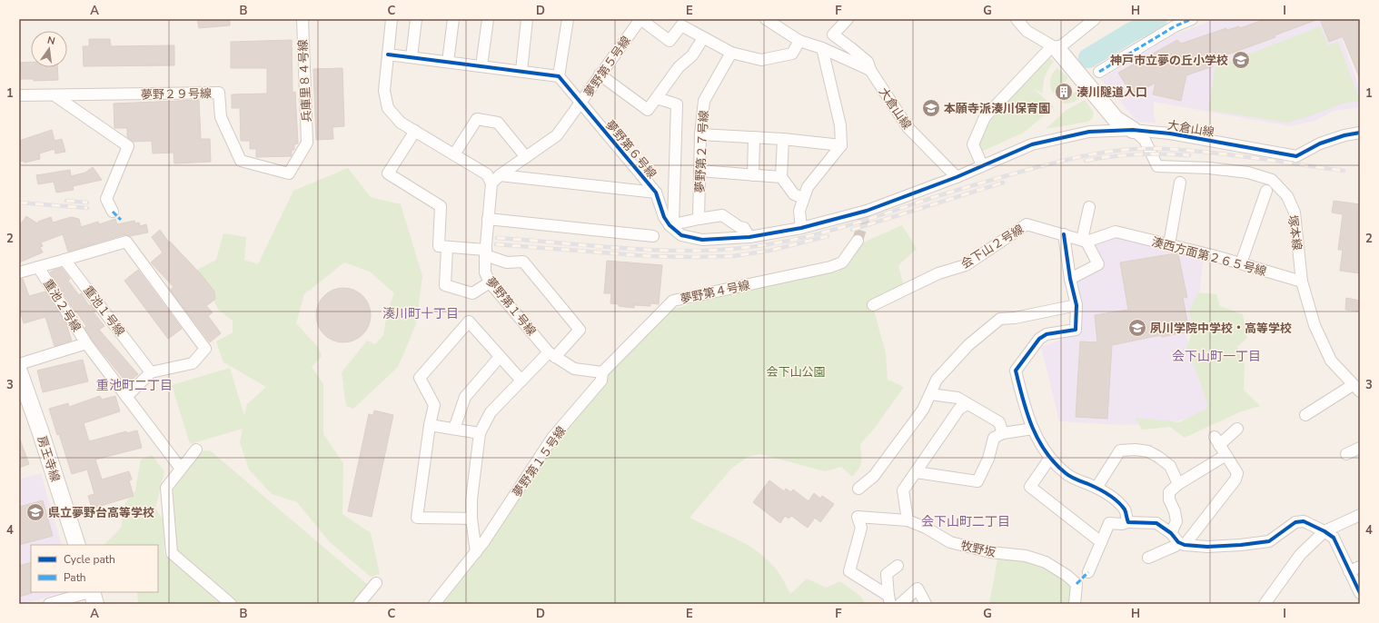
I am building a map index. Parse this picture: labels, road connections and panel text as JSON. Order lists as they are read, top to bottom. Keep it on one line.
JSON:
{"streets":{"street":["夢野第５号線","兵庫里８４号線","夢野２９号線","大倉山線","夢野第６号線","夢野第２７号線","塚本線","会下山２号線","湊西方面第２６５号線","夢野第４号線","重池２号線","夢野第１号線","重池１号線","房王寺線","夢野第１５号線","牧野坂"]},"crossings":[["夢野第５号線","夢野第６号線"],["夢野第５号線","夢野第１号線"],["兵庫里８４号線","夢野２９号線"],["大倉山線","夢野第６号線"],["大倉山線","塚本線"],["塚本線","湊西方面第２６５号線"],["会下山２号線","湊西方面第２６５号線"],["夢野第４号線","夢野第１５号線"]],"districts":["湊川町十丁目","会下山町一丁目","重池町二丁目","会下山町二丁目"],"parks":["会下山公園"],"places":{"school or university":["神戸市立夢の丘小学校","本願寺派湊川保育園","夙川学院中学校・高等学校","県立夢野台高等学校"],"building":["湊川隧道入口"]},"legend":["Cycle path","Path"],"north":"top","grid":{"columns":["A","B","C","D","E","F","G","H","I"],"rows":["1","2","3","4"]}}
